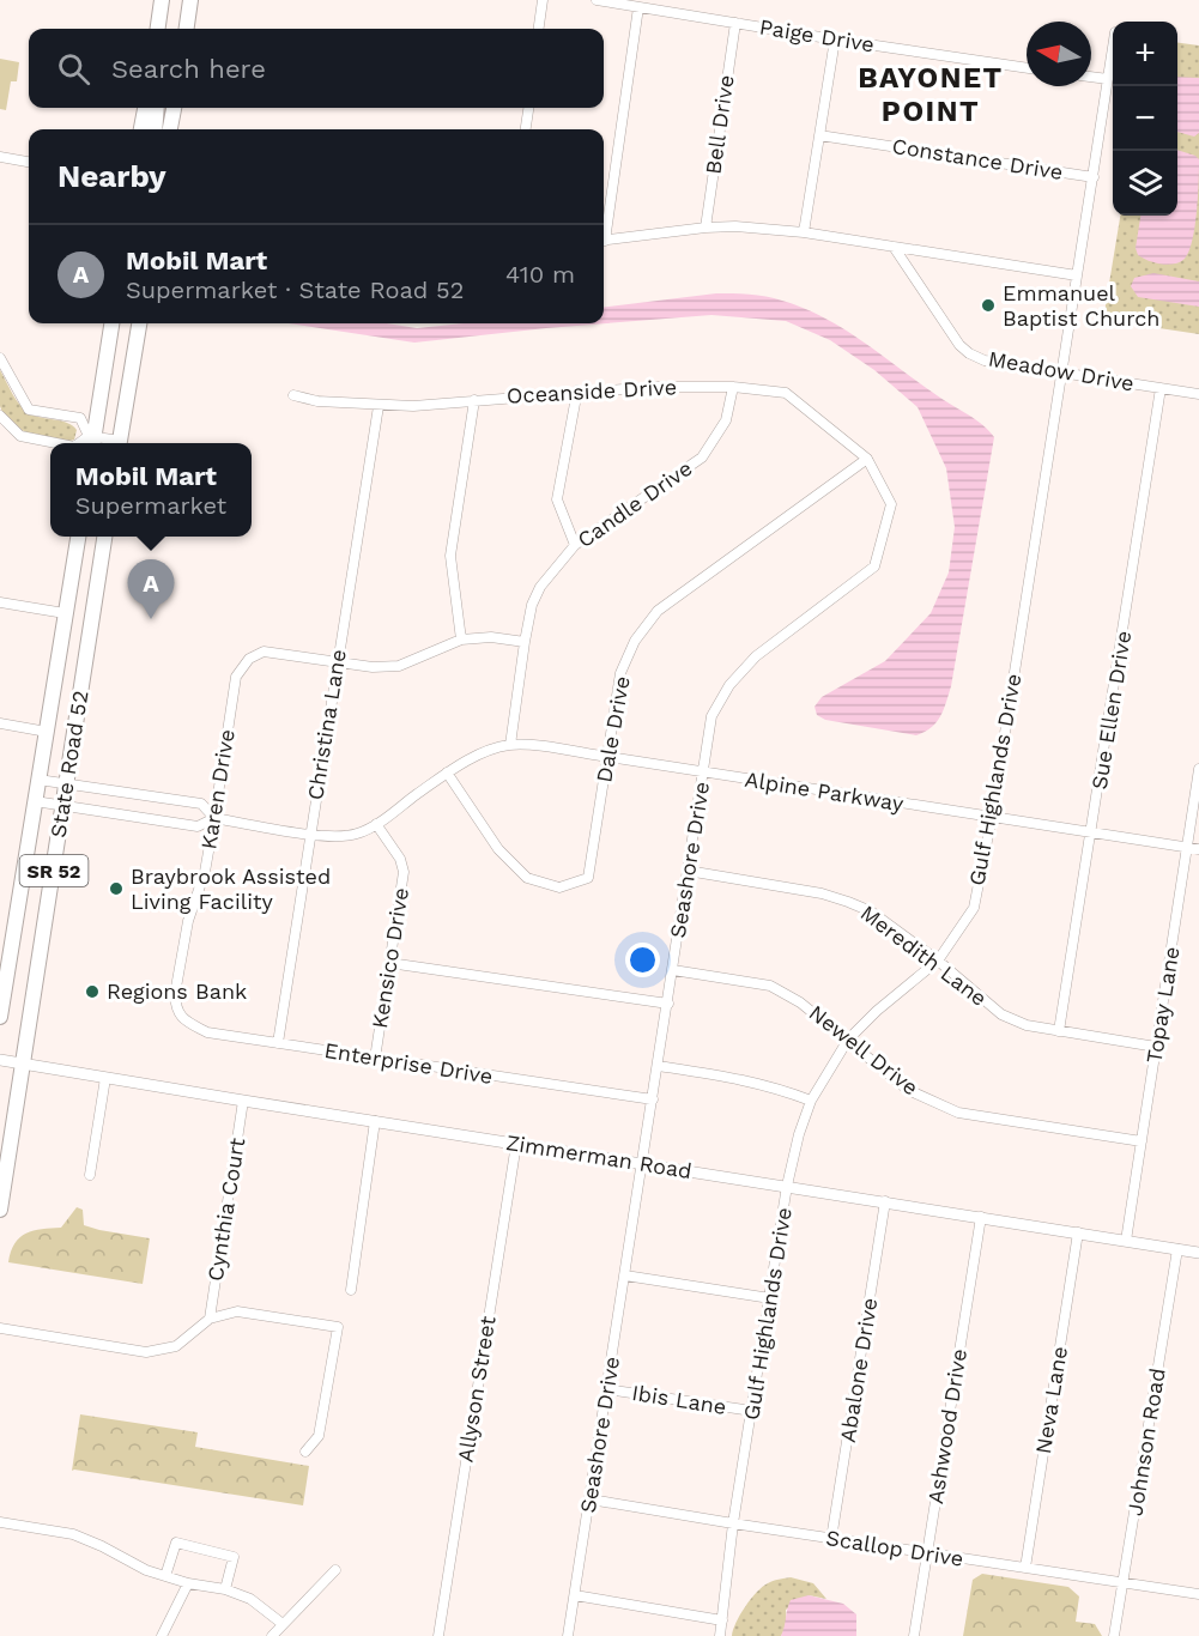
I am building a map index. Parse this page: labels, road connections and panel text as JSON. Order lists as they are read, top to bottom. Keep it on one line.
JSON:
{"streets":{"main road":["State Road 52","SR 52"],"street":["Paige Drive","Bell Drive","Constance Drive","Meadow Drive","Oceanside Drive","Candle Drive","Sue Ellen Drive","Christina Lane","Dale Drive","Gulf Highlands Drive","Karen Drive","Alpine Parkway","Seashore Drive","Meredith Lane","Kensico Drive","Topay Lane","Newell Drive","Enterprise Drive","Zimmerman Road","Cynthia Court","Abalone Drive","Allyson Street","Ibis Lane","Neva Lane","Ashwood Drive","Johnson Road","Scallop Drive"]},"crossings":[["Paige Drive","Bell Drive"],["Constance Drive","Gulf Highlands Drive"],["Meadow Drive","Sue Ellen Drive"],["Meadow Drive","Gulf Highlands Drive"],["Oceanside Drive","Candle Drive"],["Oceanside Drive","Christina Lane"],["Oceanside Drive","Dale Drive"],["Oceanside Drive","Seashore Drive"],["Candle Drive","Alpine Parkway"],["Sue Ellen Drive","Alpine Parkway"],["Sue Ellen Drive","Meredith Lane"],["Christina Lane","Karen Drive"],["Christina Lane","Alpine Parkway"],["Christina Lane","Enterprise Drive"],["Dale Drive","Alpine Parkway"],["Dale Drive","Seashore Drive"],["State Road 52","Alpine Parkway"],["State Road 52","Zimmerman Road"],["Gulf Highlands Drive","Alpine Parkway"],["Gulf Highlands Drive","Meredith Lane"],["Gulf Highlands Drive","Newell Drive"],["Gulf Highlands Drive","Zimmerman Road"],["Gulf Highlands Drive","Ibis Lane"],["Gulf Highlands Drive","Scallop Drive"],["Karen Drive","Alpine Parkway"],["Karen Drive","Enterprise Drive"],["Alpine Parkway","Seashore Drive"],["Alpine Parkway","Kensico Drive"],["Alpine Parkway","Topay Lane"],["Seashore Drive","Meredith Lane"],["Seashore Drive","Newell Drive"],["Seashore Drive","Enterprise Drive"],["Seashore Drive","Zimmerman Road"],["Seashore Drive","Ibis Lane"],["Seashore Drive","Scallop Drive"],["Meredith Lane","Topay Lane"],["Kensico Drive","Enterprise Drive"],["Topay Lane","Newell Drive"],["Topay Lane","Zimmerman Road"],["Zimmerman Road","Cynthia Court"],["Zimmerman Road","Abalone Drive"],["Zimmerman Road","Allyson Street"],["Zimmerman Road","Neva Lane"],["Zimmerman Road","Ashwood Drive"],["Zimmerman Road","Johnson Road"],["Abalone Drive","Scallop Drive"],["Neva Lane","Scallop Drive"],["Ashwood Drive","Scallop Drive"],["Johnson Road","Scallop Drive"]],"districts":["BAYONET POINT"],"places":["Emmanuel Baptist Church","Braybrook Assisted Living Facility","Regions Bank"],"north":"left","page":{"map_buttons":["+","−"],"search":"Search here","heading":"Nearby","list":[{"mark":"A","name":"Mobil Mart","note":"Supermarket · State Road 52","value":"410 m"}],"popup":["Mobil Mart","Supermarket"],"pins":"A"}}
